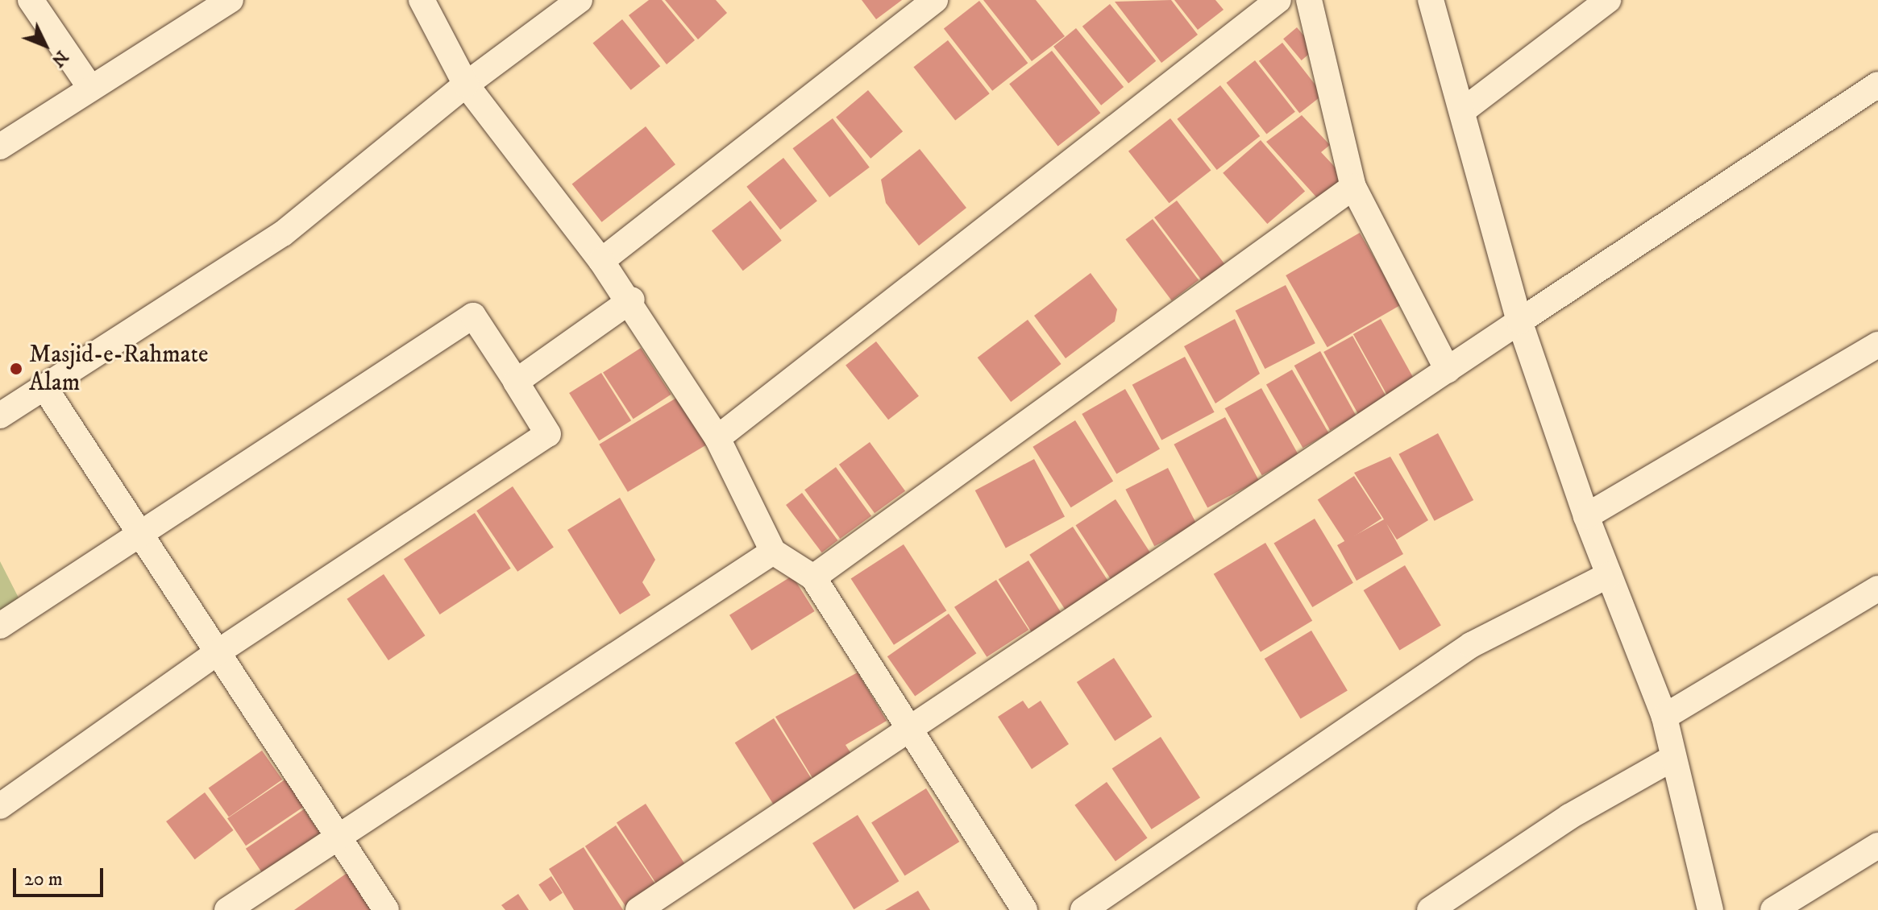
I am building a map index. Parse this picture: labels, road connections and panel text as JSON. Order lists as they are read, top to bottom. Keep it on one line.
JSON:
{"places":["Masjid-e-Rahmate Alam"],"scale_bar":"20 m","north":"bottom right"}
